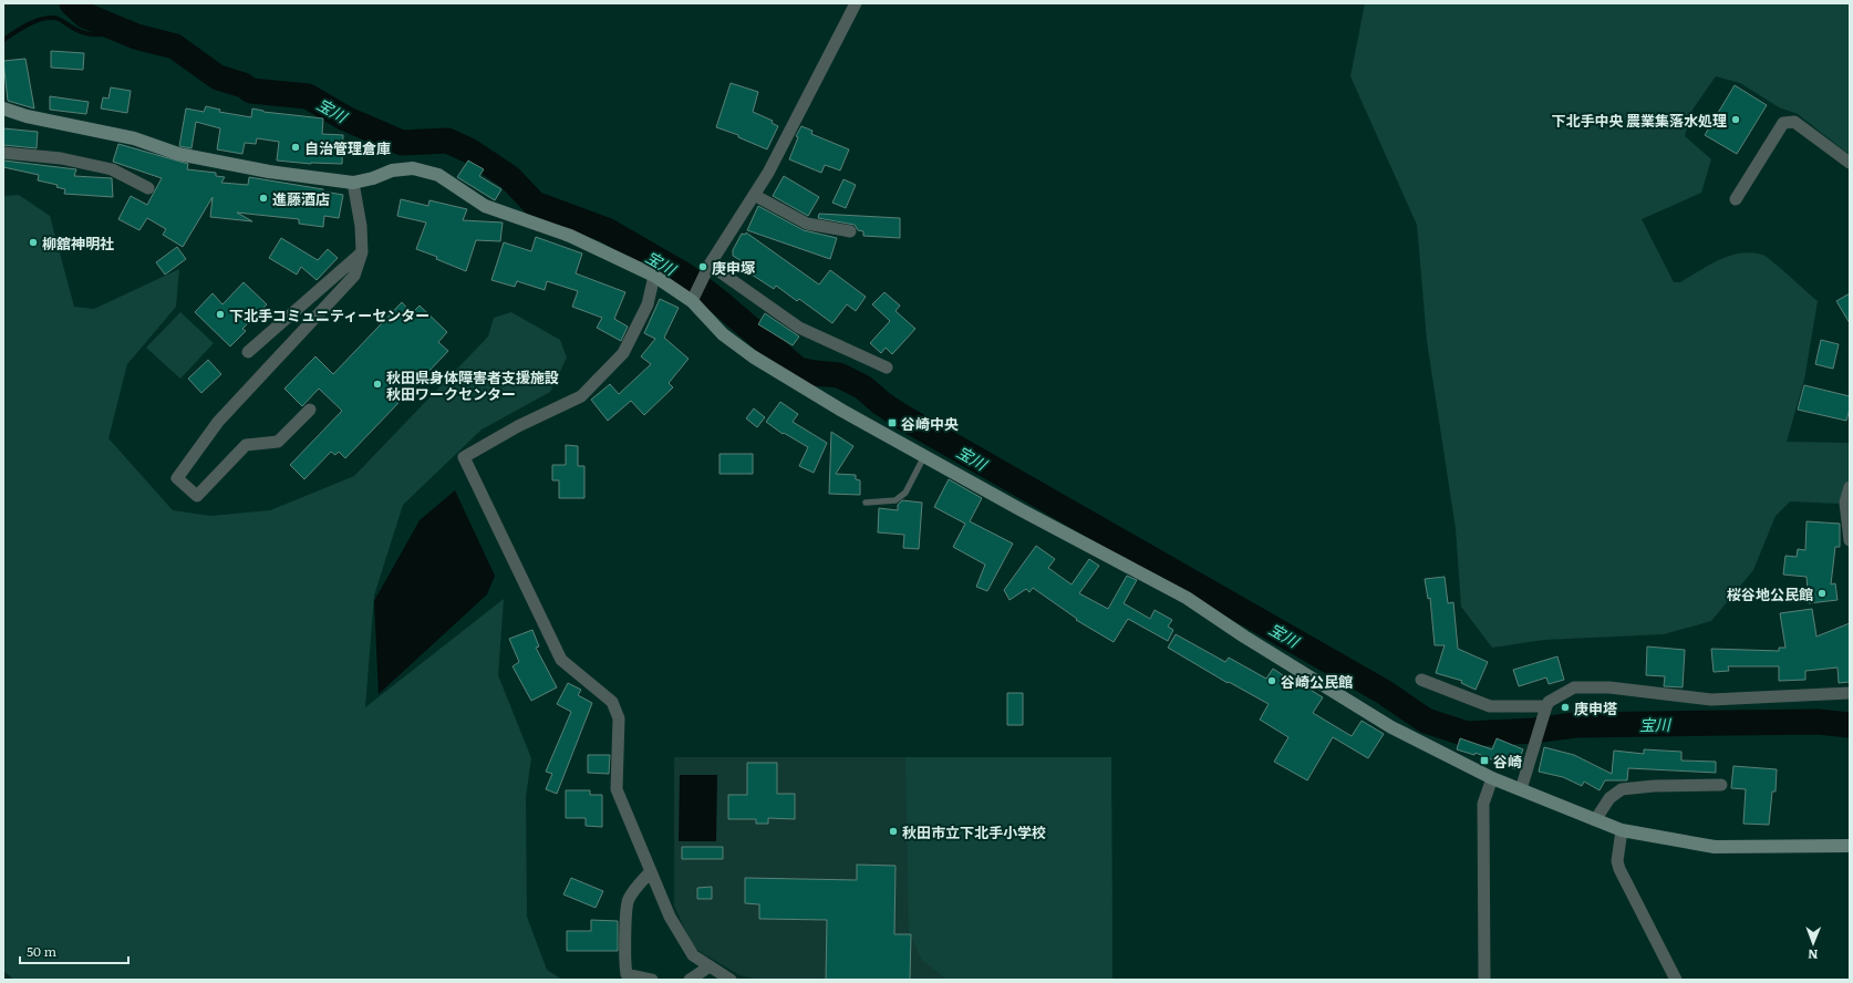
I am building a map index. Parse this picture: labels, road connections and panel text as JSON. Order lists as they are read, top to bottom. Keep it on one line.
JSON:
{"water":["宝川"],"places":{"other":["下北手中央 農業集落水処理","自治管理倉庫","進藤酒店","柳舘神明社","庚申塚","下北手コミュニティーセンター","秋田県身体障害者支援施設 秋田ワークセンター","桜谷地公民館","谷崎公民館","庚申塔","秋田市立下北手小学校"],"transit":["谷崎中央","谷崎"]},"scale_bar":"50 m","north":"bottom"}
